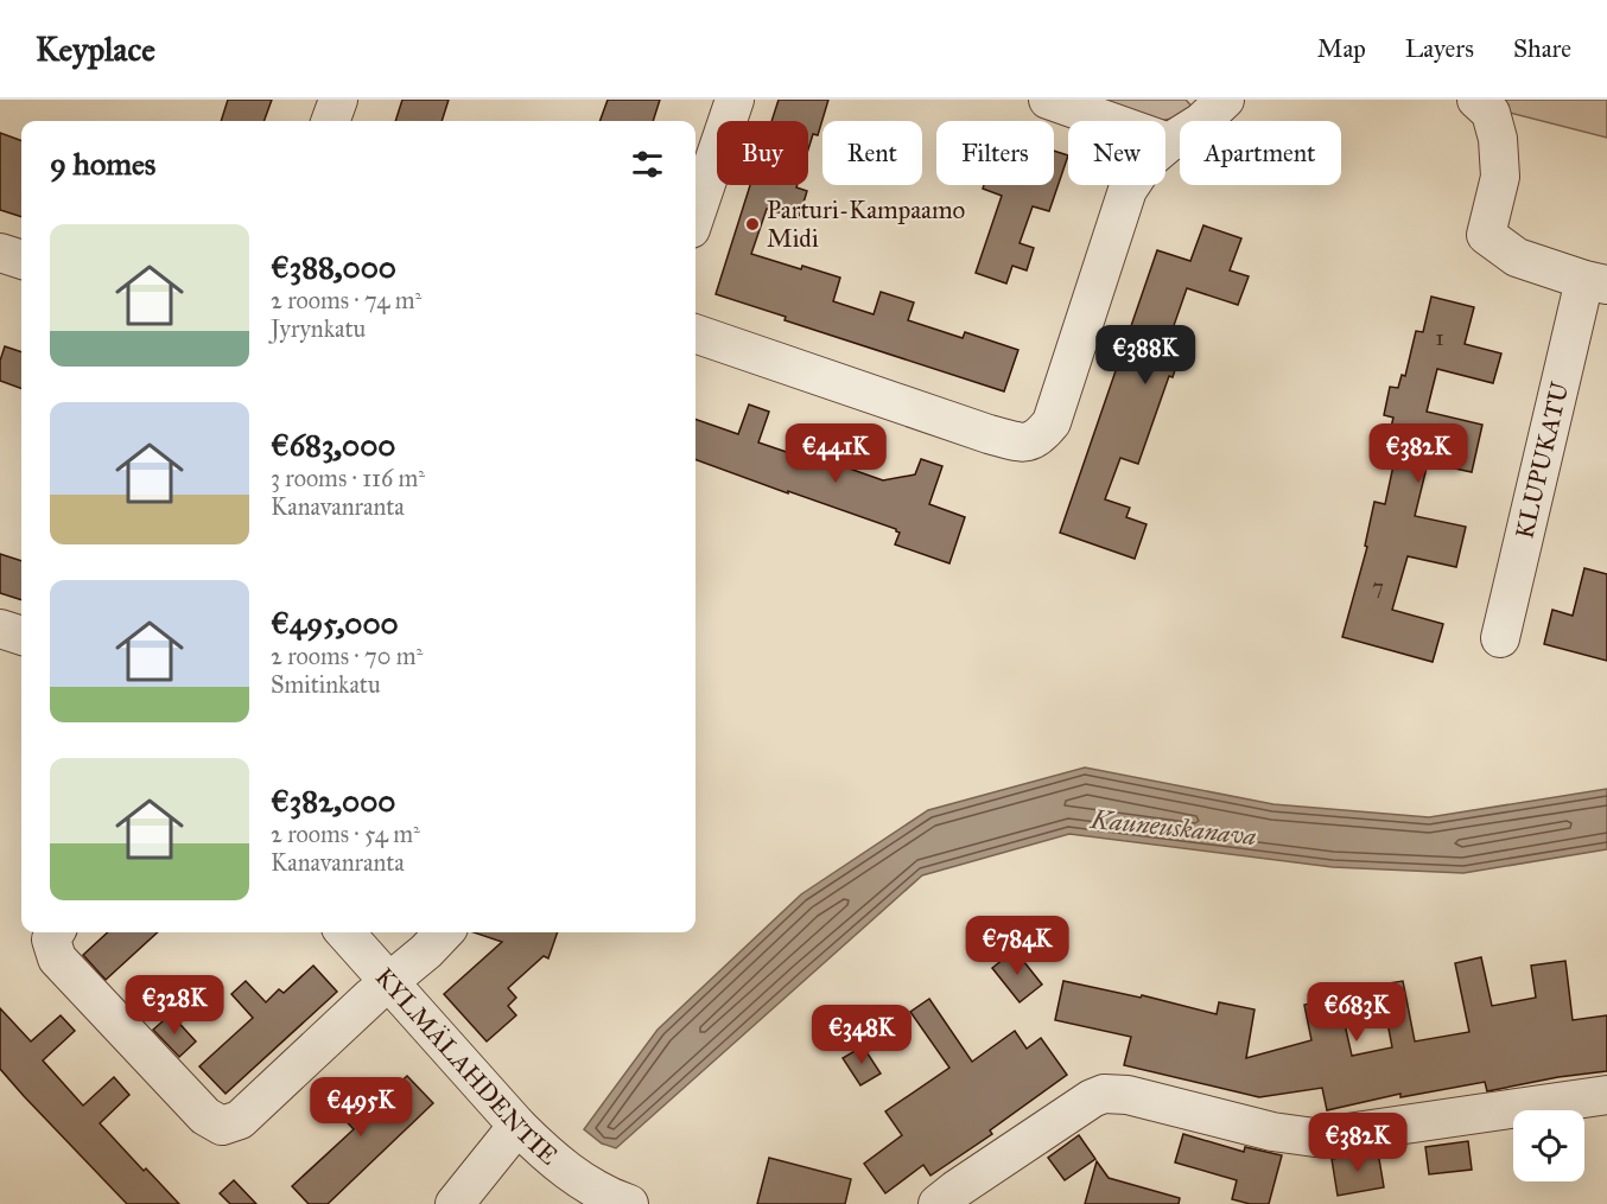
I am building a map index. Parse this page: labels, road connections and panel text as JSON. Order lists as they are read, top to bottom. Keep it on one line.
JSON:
{"streets":{"street":["KLUPUKATU","KYLMÄLAHDENTIE"]},"water":["Kauneuskanava"],"places":["Parturi-Kampaamo Midi"],"house_numbers":["1","7"],"page":{"header":"Keyplace","nav":["Map","Layers","Share"],"chip":["Buy","Rent","Filters","New","Apartment"],"heading":"9 homes","list":[{"name":"€388,000","note":"2 rooms · 74 m² · Jyrynkatu"},{"name":"€683,000","note":"3 rooms · 116 m² · Kanavanranta"},{"name":"€495,000","note":"2 rooms · 70 m² · Smitinkatu"},{"name":"€382,000","note":"2 rooms · 54 m² · Kanavanranta"}],"price":["€388K","€441K","€382K","€784K","€328K","€683K","€348K","€495K","€382K"]}}
